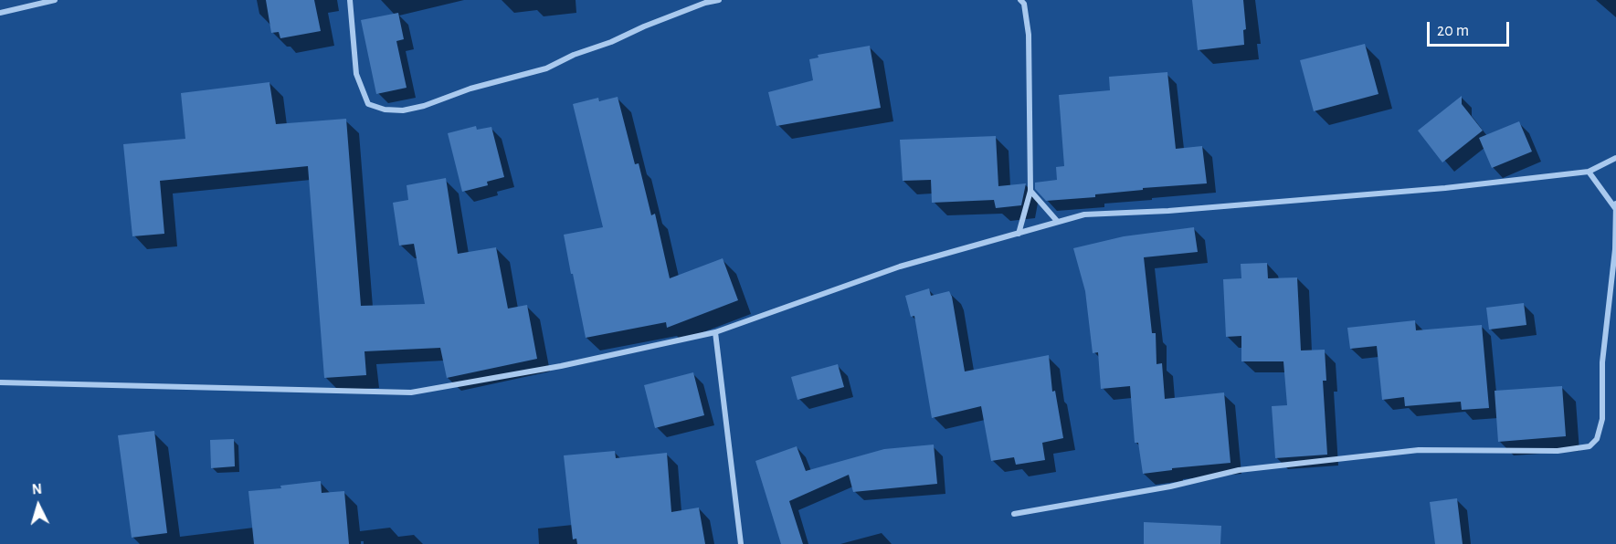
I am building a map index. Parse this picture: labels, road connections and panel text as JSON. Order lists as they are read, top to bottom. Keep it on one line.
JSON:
{"scale_bar":"20 m","north":"top"}
